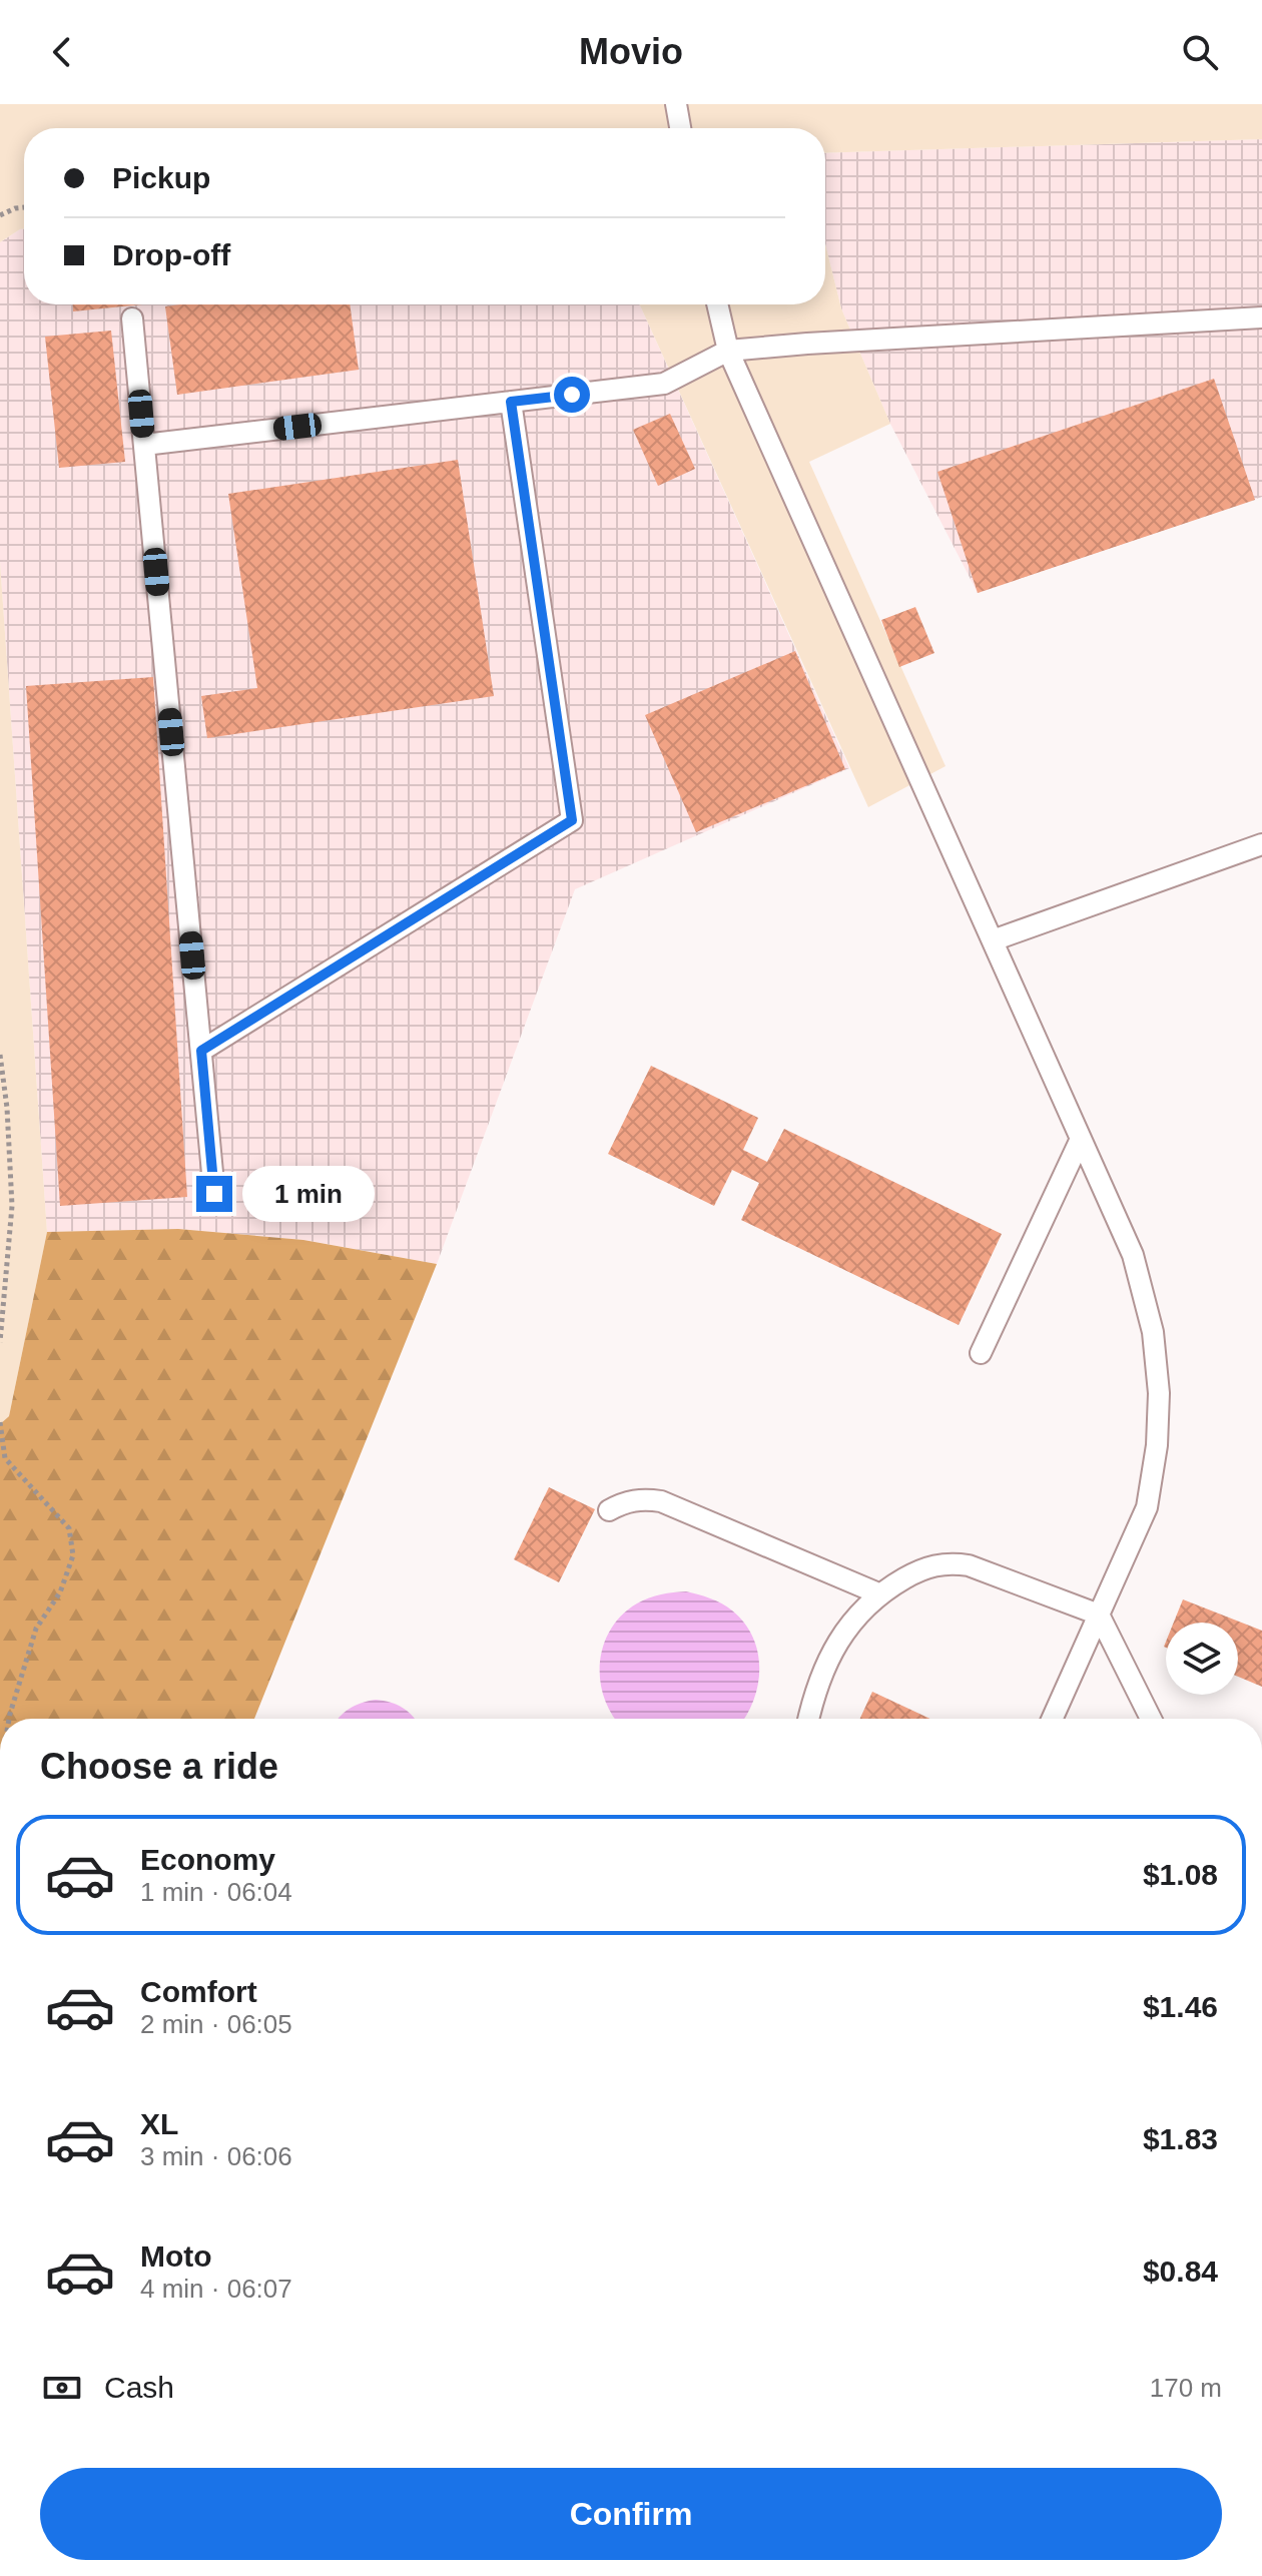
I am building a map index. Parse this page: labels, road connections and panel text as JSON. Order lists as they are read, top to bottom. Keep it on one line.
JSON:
{"page":{"header":"Movio","banner":["Pickup","Drop-off"],"bubble":"1 min","heading":"Choose a ride","list":[{"name":"Economy","note":"1 min · 06:04","value":"$1.08"},{"name":"Comfort","note":"2 min · 06:05","value":"$1.46"},{"name":"XL","note":"3 min · 06:06","value":"$1.83"},{"name":"Moto","note":"4 min · 06:07","value":"$0.84"}],"pay":["Cash","170 m"],"buttons":"Confirm"}}
